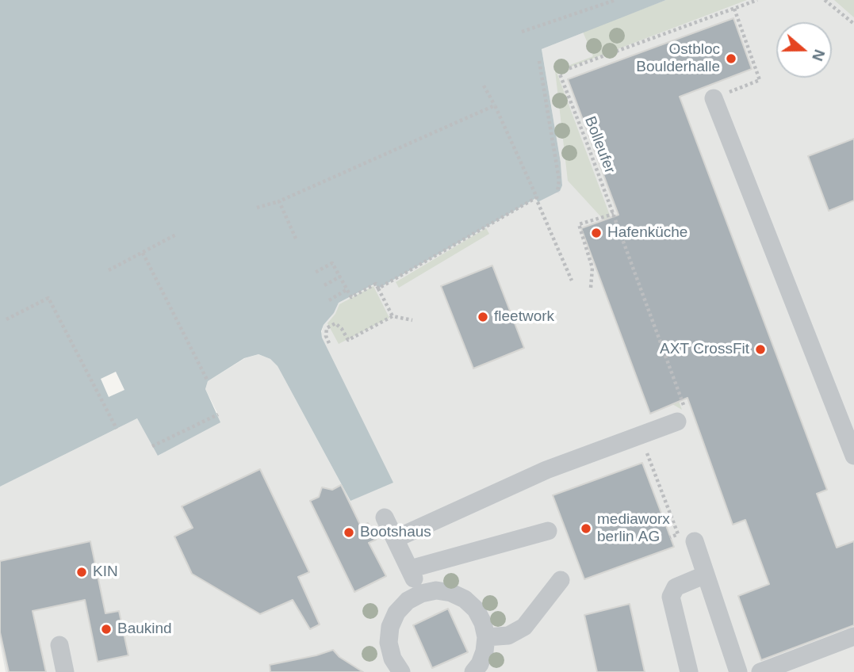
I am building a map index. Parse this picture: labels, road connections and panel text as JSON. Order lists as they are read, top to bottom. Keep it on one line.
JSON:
{"streets":{"path":["Bolleufer"]},"places":["Ostbloc Boulderhalle","Hafenküche","fleetwork","AXT CrossFit","mediaworx berlin AG","Bootshaus","KIN","Baukind"],"north":"right"}
